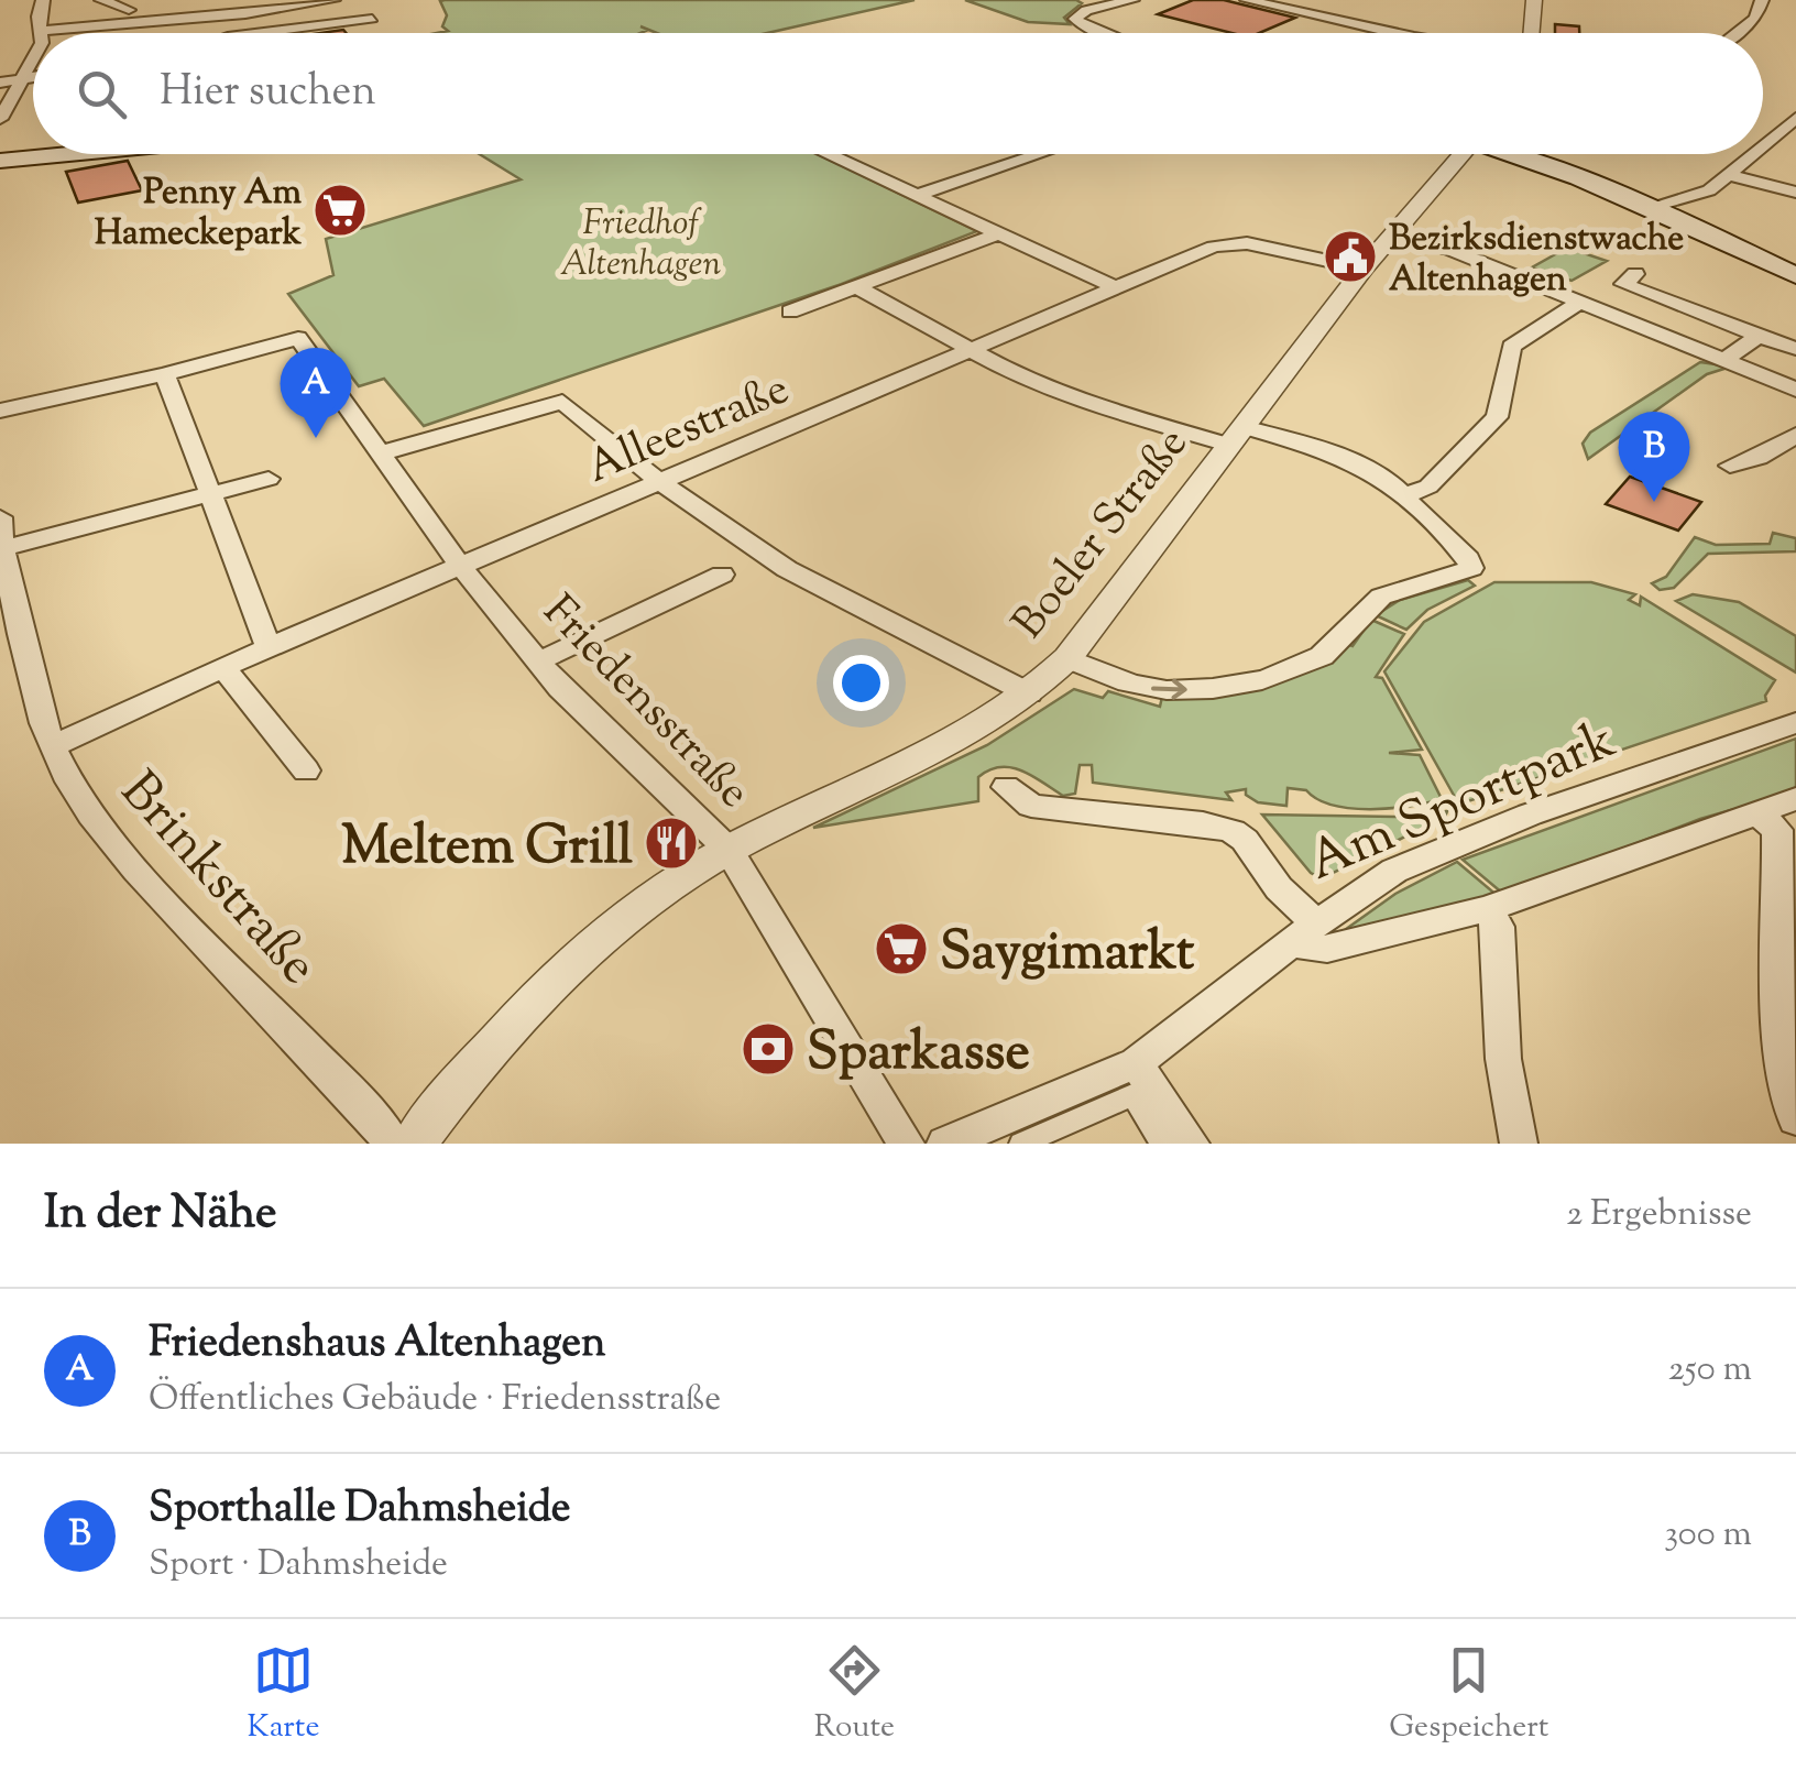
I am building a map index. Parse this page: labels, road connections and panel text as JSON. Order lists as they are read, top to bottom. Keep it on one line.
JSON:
{"streets":{"street":["Alleestraße","Boeler Straße","Friedensstraße","Am Sportpark","Brinkstraße"]},"crossings":[["Alleestraße","Boeler Straße"],["Alleestraße","Friedensstraße"],["Alleestraße","Brinkstraße"],["Boeler Straße","Friedensstraße"]],"parks":["Friedhof Altenhagen"],"places":{"supermarket":["Penny Am Hameckepark","Saygimarkt"],"public building":["Bezirksdienstwache Altenhagen"],"restaurant":["Meltem Grill"],"bank":["Sparkasse"]},"page":{"search":"Hier suchen","pins":["A","B"],"heading":["In der Nähe","2 Ergebnisse"],"list":[{"mark":"A","name":"Friedenshaus Altenhagen","note":"Öffentliches Gebäude · Friedensstraße","value":"250 m"},{"mark":"B","name":"Sporthalle Dahmsheide","note":"Sport · Dahmsheide","value":"300 m"}],"nav":["Karte","Route","Gespeichert"]}}
